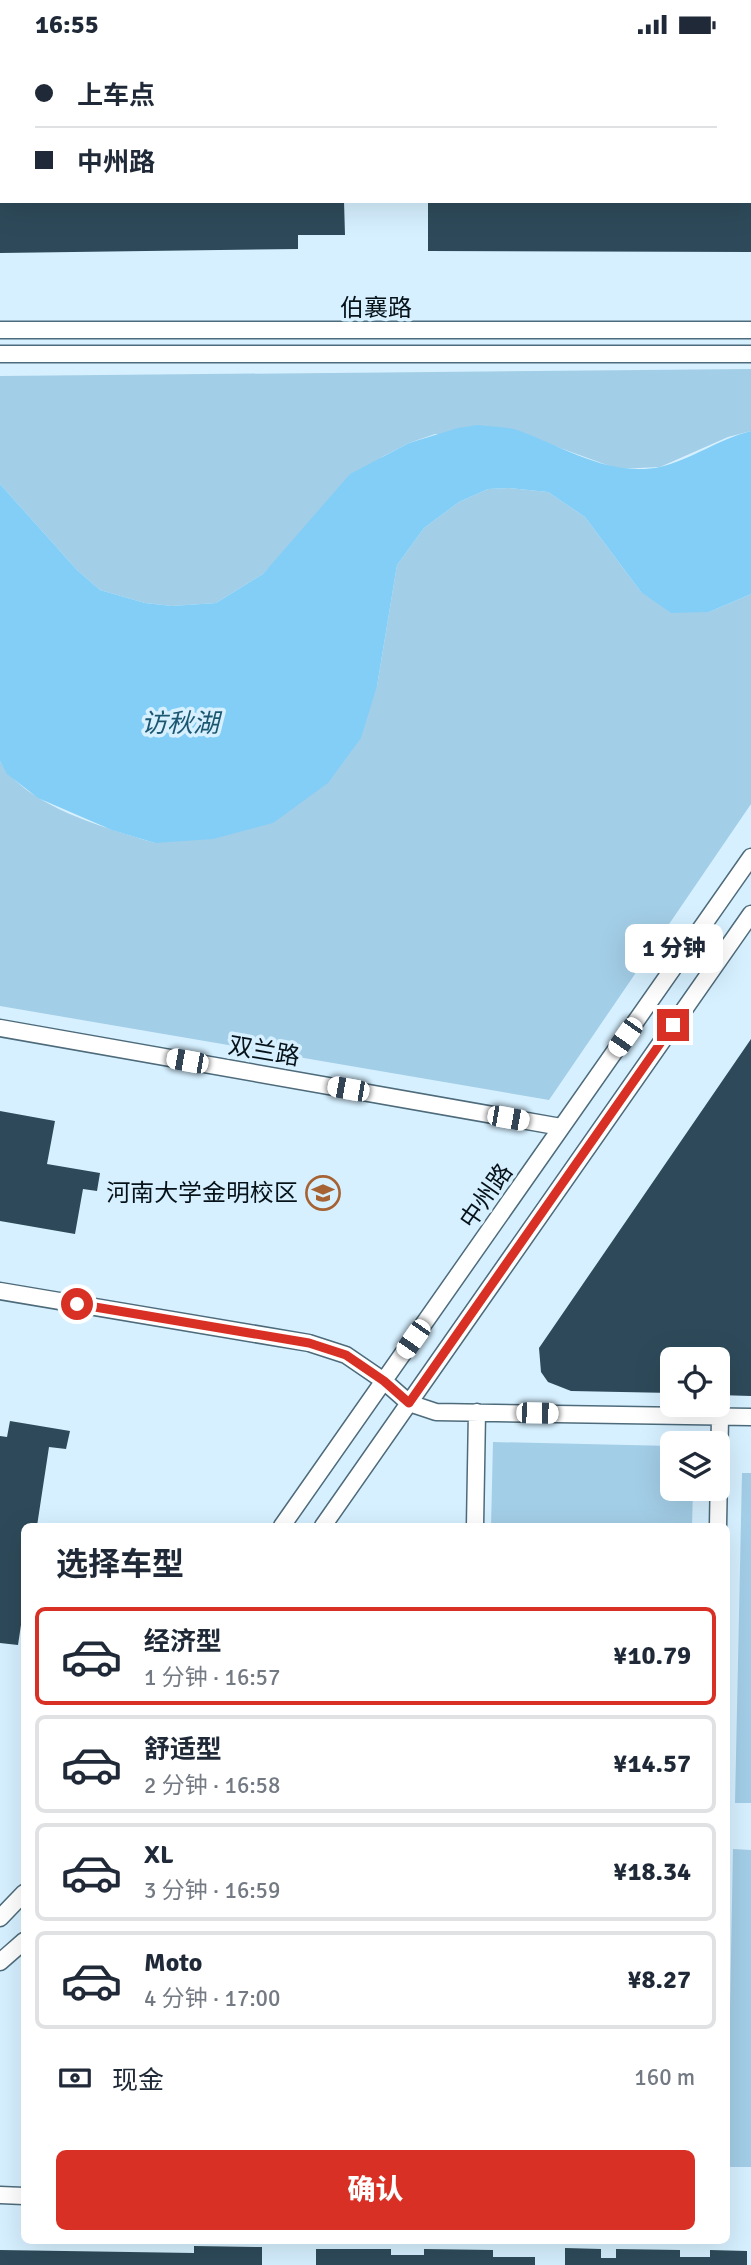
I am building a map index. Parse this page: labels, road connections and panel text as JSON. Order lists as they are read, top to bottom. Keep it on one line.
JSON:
{"streets":{"lane":["伯襄路","双兰路","中州路"]},"crossings":[["双兰路","中州路"]],"water":["访秋湖"],"places":{"school or university":["河南大学金明校区"]},"page":{"status":"16:55","banner":["上车点","中州路"],"bubble":"1 分钟","heading":"选择车型","list":[{"name":"经济型","note":"1 分钟 · 16:57","value":"¥10.79"},{"name":"舒适型","note":"2 分钟 · 16:58","value":"¥14.57"},{"name":"XL","note":"3 分钟 · 16:59","value":"¥18.34"},{"name":"Moto","note":"4 分钟 · 17:00","value":"¥8.27"}],"pay":["现金","160 m"],"buttons":"确认"}}
